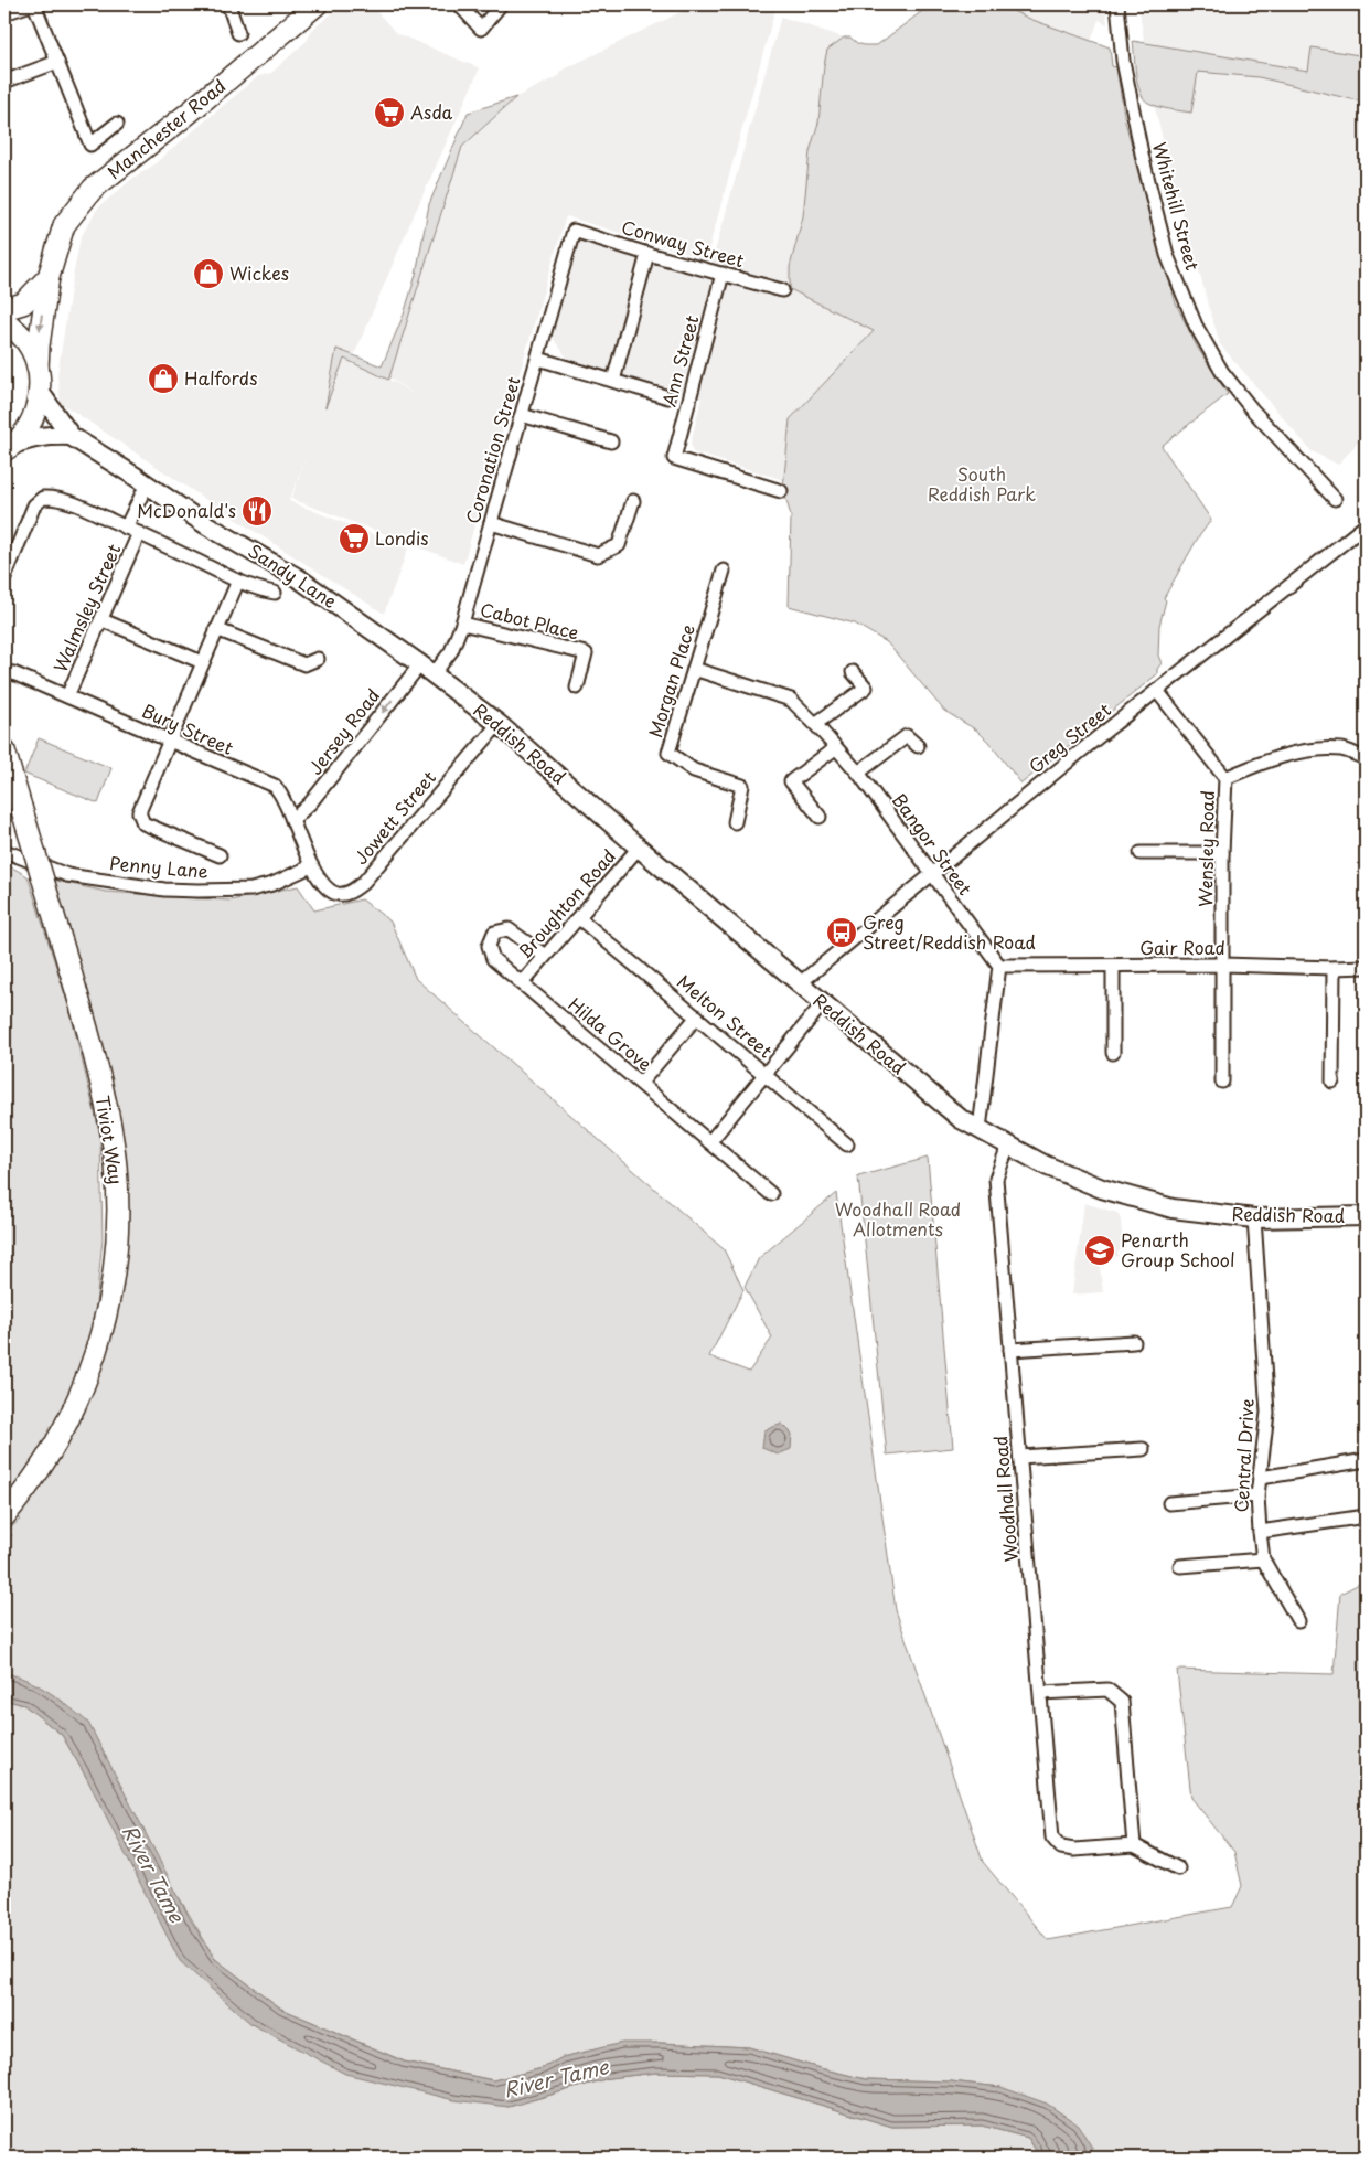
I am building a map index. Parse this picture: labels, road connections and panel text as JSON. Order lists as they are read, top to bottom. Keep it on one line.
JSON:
{"streets":{"main road":["Manchester Road","Sandy Lane","Reddish Road","Tiviot Way"],"street":["Whitehill Street","Conway Street","Ann Street","Coronation Street","Walmsley Street","Cabot Place","Morgan Place","Bury Street","Jersey Road","Greg Street","Jowett Street","Bangor Street","Wensley Road","Penny Lane","Broughton Road","Gair Road","Melton Street","Hilda Grove","Central Drive","Woodhall Road"]},"crossings":[["Conway Street","Ann Street"],["Conway Street","Coronation Street"],["Coronation Street","Sandy Lane"],["Coronation Street","Cabot Place"],["Coronation Street","Jersey Road"],["Coronation Street","Reddish Road"],["Sandy Lane","Walmsley Street"],["Sandy Lane","Jersey Road"],["Sandy Lane","Reddish Road"],["Walmsley Street","Bury Street"],["Morgan Place","Bangor Street"],["Bury Street","Jersey Road"],["Bury Street","Jowett Street"],["Bury Street","Penny Lane"],["Jersey Road","Reddish Road"],["Greg Street","Reddish Road"],["Greg Street","Bangor Street"],["Greg Street","Wensley Road"],["Reddish Road","Jowett Street"],["Reddish Road","Broughton Road"],["Reddish Road","Central Drive"],["Reddish Road","Woodhall Road"],["Jowett Street","Penny Lane"],["Bangor Street","Gair Road"],["Wensley Road","Gair Road"],["Broughton Road","Melton Street"],["Broughton Road","Hilda Grove"]],"one_way":["Jersey Road"],"water":["River Tame"],"parks":["South Reddish Park","Woodhall Road Allotments"],"places":{"supermarket":["Asda","Londis"],"shop":["Wickes","Halfords"],"restaurant":["McDonald's"],"bus stop":["Greg Street/Reddish Road"],"school or university":["Penarth Group School"]}}
